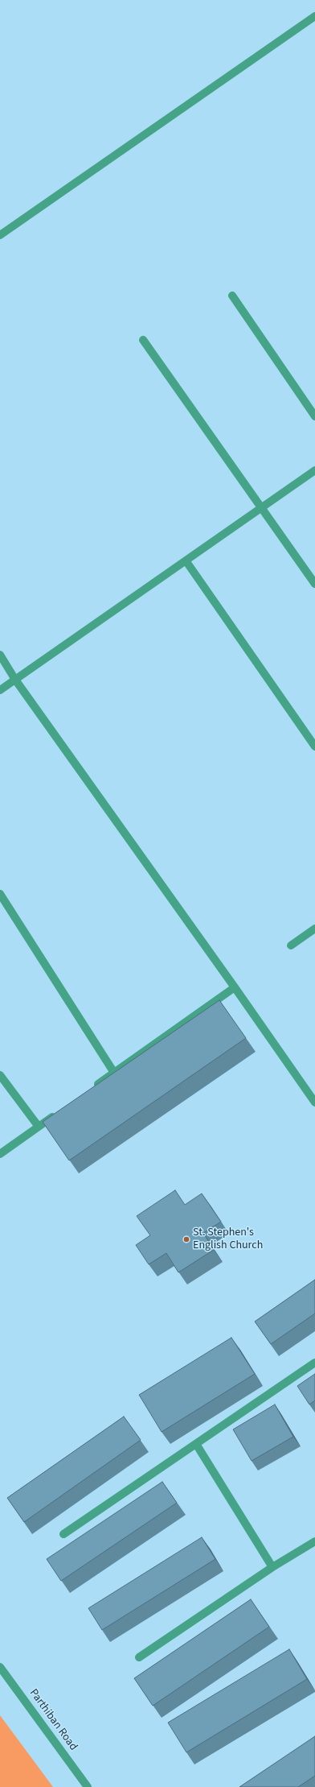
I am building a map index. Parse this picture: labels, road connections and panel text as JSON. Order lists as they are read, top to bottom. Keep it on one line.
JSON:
{"streets":{"street":["Parthiban Road"]},"places":["St. Stephen's English Church"]}
